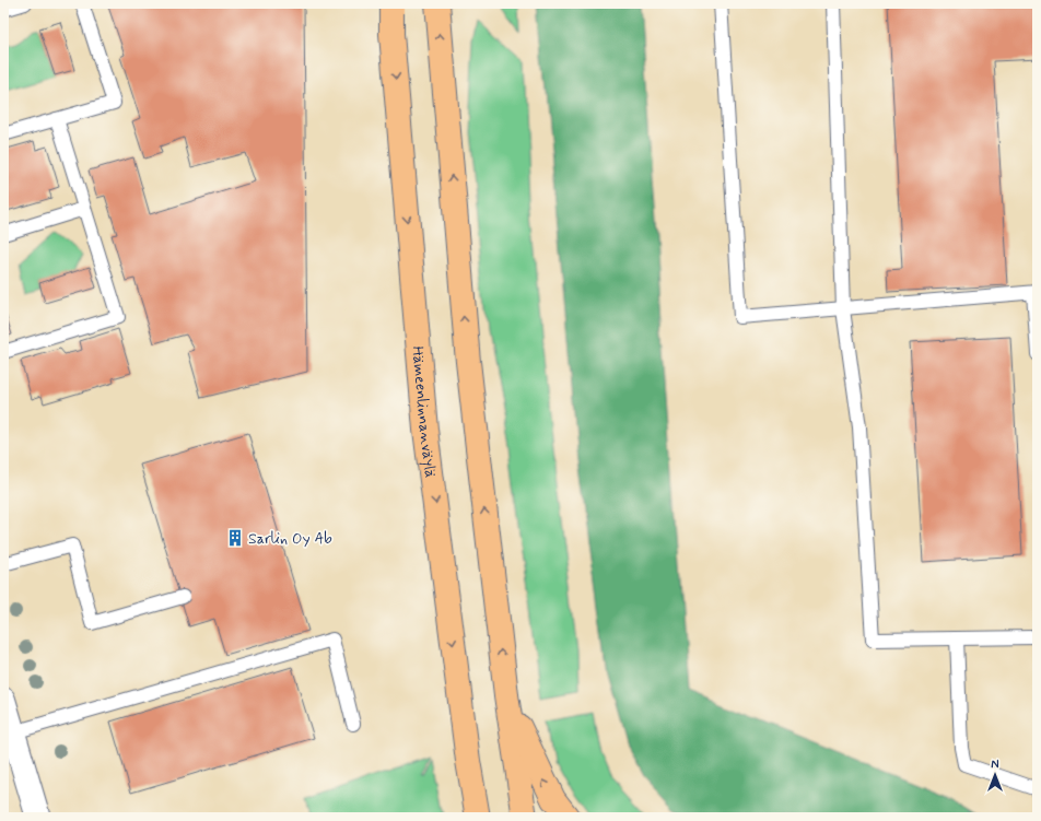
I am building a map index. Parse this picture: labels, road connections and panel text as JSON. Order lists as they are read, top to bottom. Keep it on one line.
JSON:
{"streets":{"highway":["Hämeenlinnanväylä"]},"places":{"building":["Sarlin Oy Ab"]},"north":"top"}
